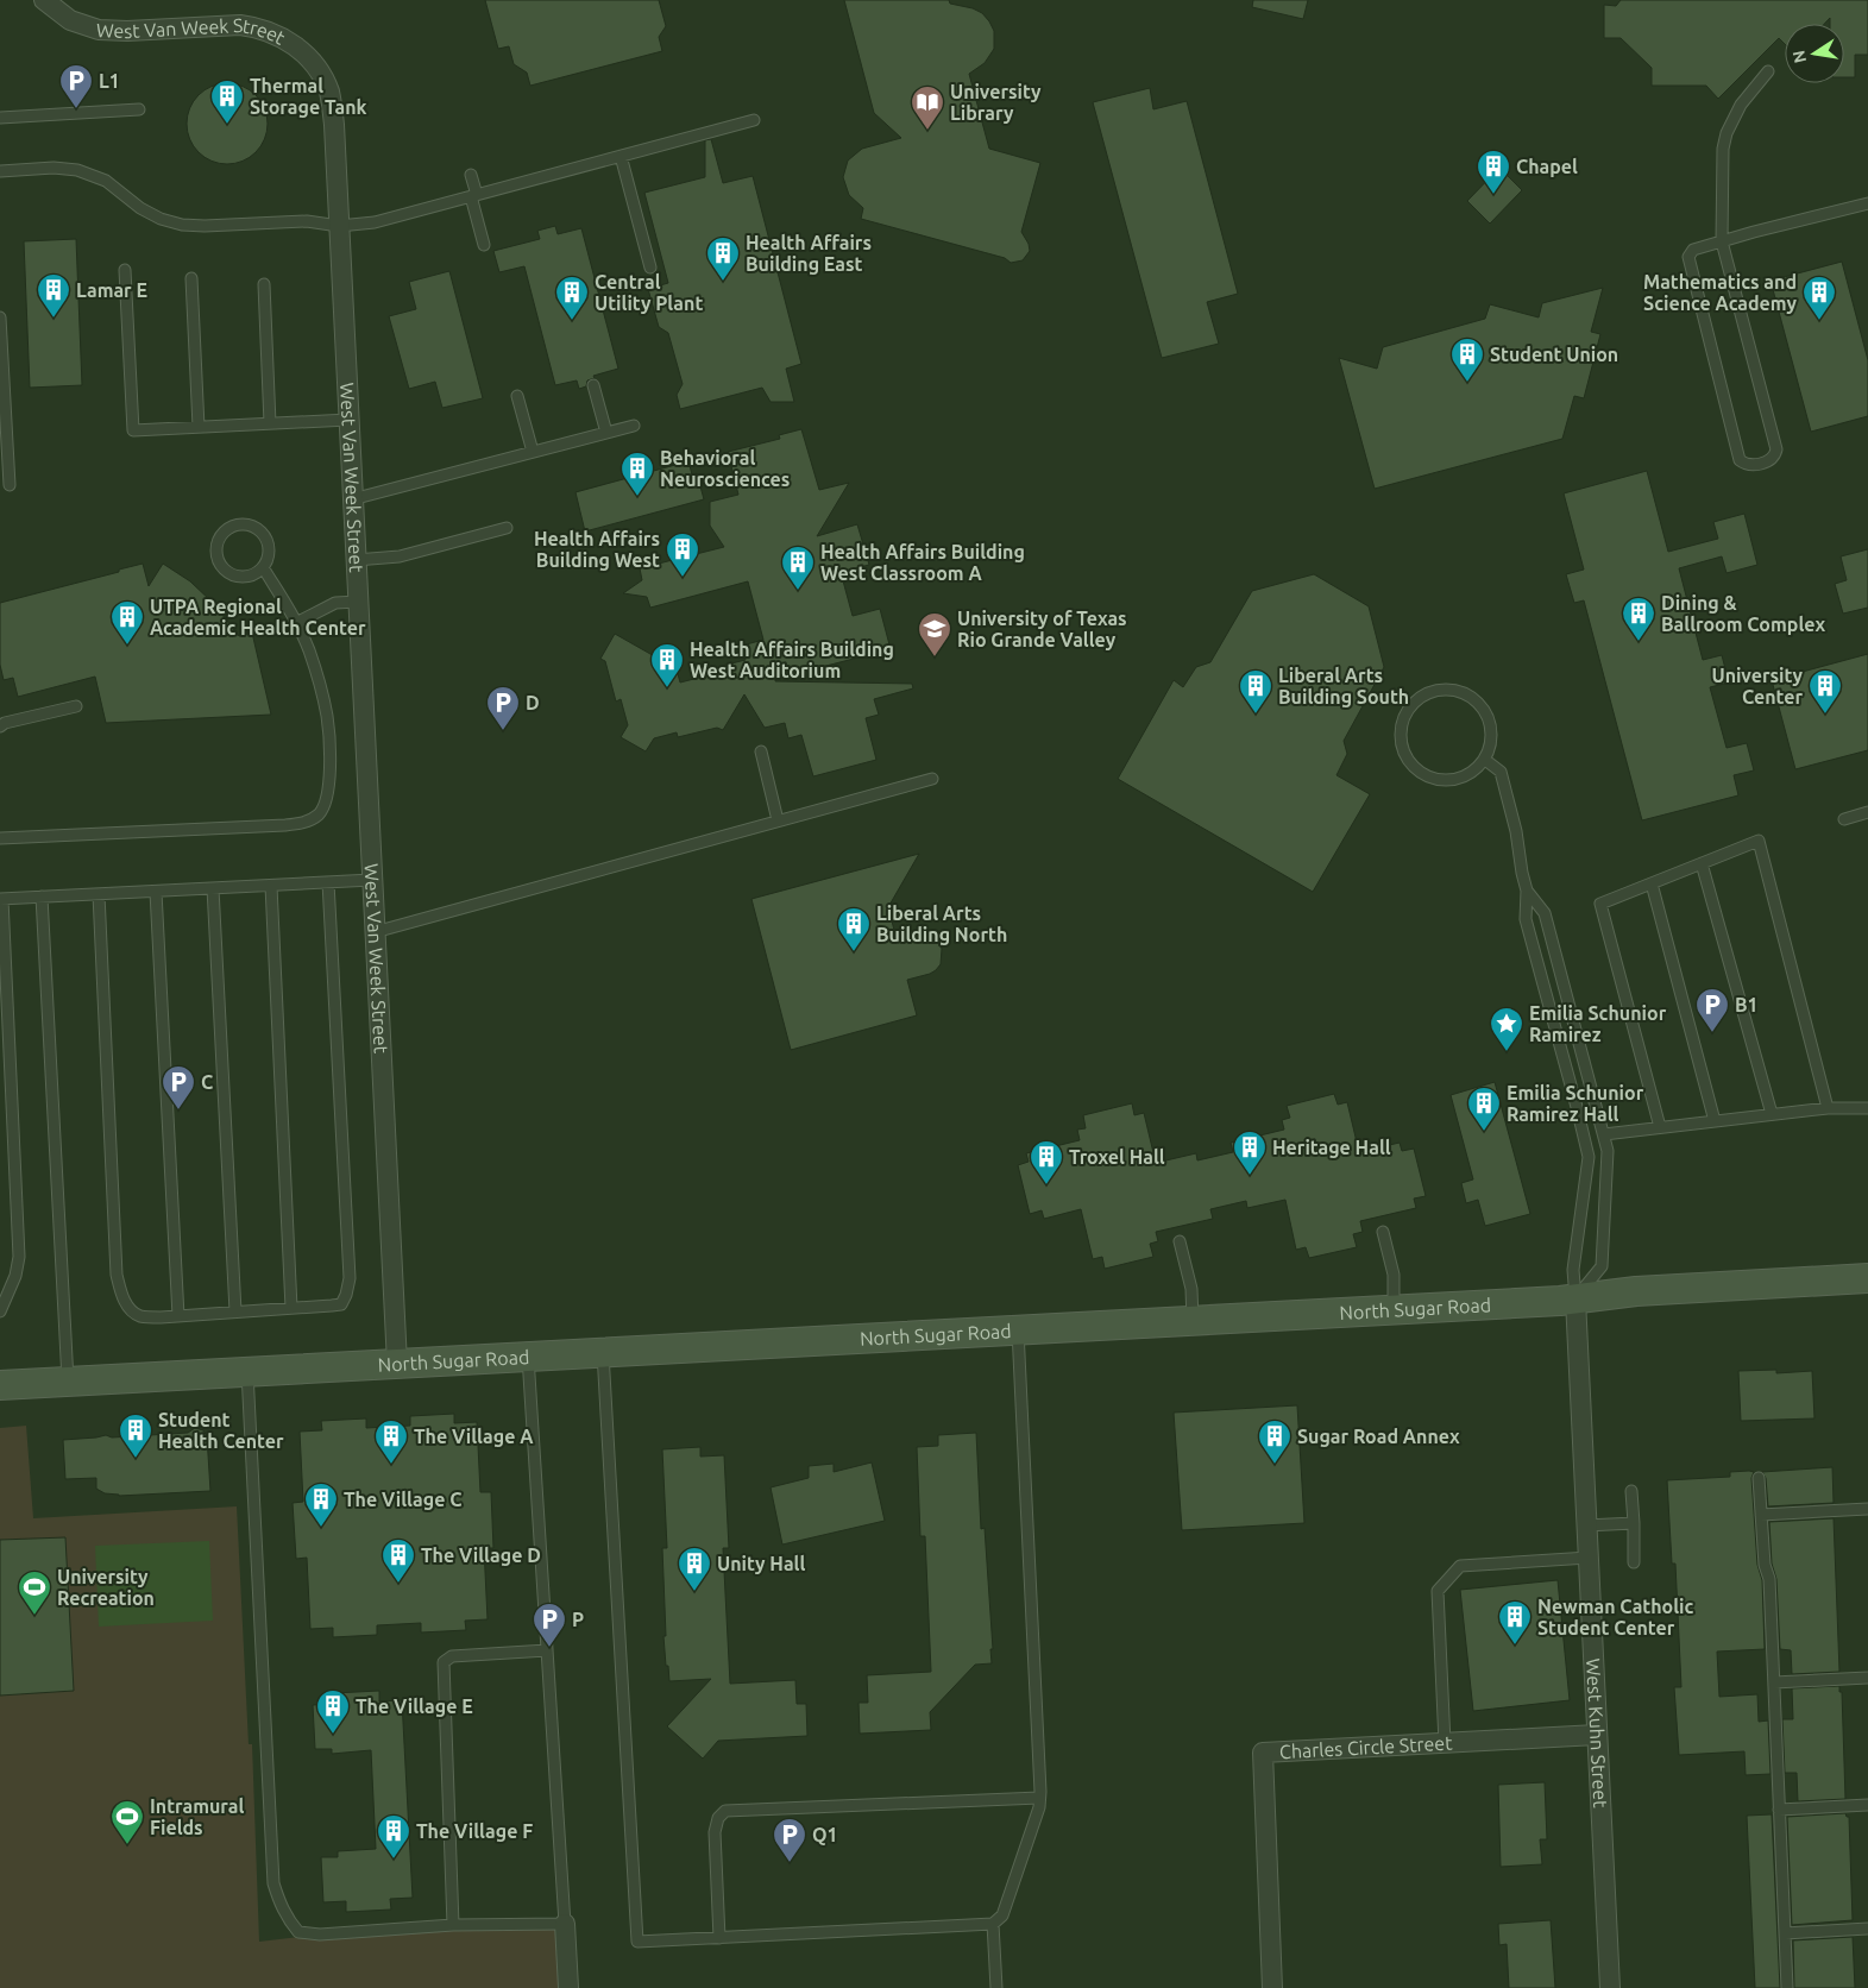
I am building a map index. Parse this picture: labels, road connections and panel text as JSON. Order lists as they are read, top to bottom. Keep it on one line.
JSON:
{"streets":{"street":["West Van Week Street","North Sugar Road","West Kuhn Street","Charles Circle Street"]},"crossings":[["West Van Week Street","North Sugar Road"],["North Sugar Road","West Kuhn Street"],["West Kuhn Street","Charles Circle Street"]],"places":{"parking":["L1","D","B1","C","P","Q1"],"building":["Thermal Storage Tank","Chapel","Health Affairs Building East","Lamar E","Central Utility Plant","Mathematics and Science Academy","Student Union","Behavioral Neurosciences","Health Affairs Building West","Health Affairs Building West Classroom A","Dining & Ballroom Complex","UTPA Regional Academic Health Center","Health Affairs Building West Auditorium","Liberal Arts Building South","University Center","Liberal Arts Building North","Emilia Schunior Ramirez Hall","Heritage Hall","Troxel Hall","Student Health Center","The Village A","Sugar Road Annex","The Village C","The Village D","Unity Hall","Newman Catholic Student Center","The Village E","The Village F"],"library":["University Library"],"school or university":["University of Texas Rio Grande Valley"],"place":["Emilia Schunior Ramirez"],"sports":["University Recreation","Intramural Fields"]},"north":"left"}
